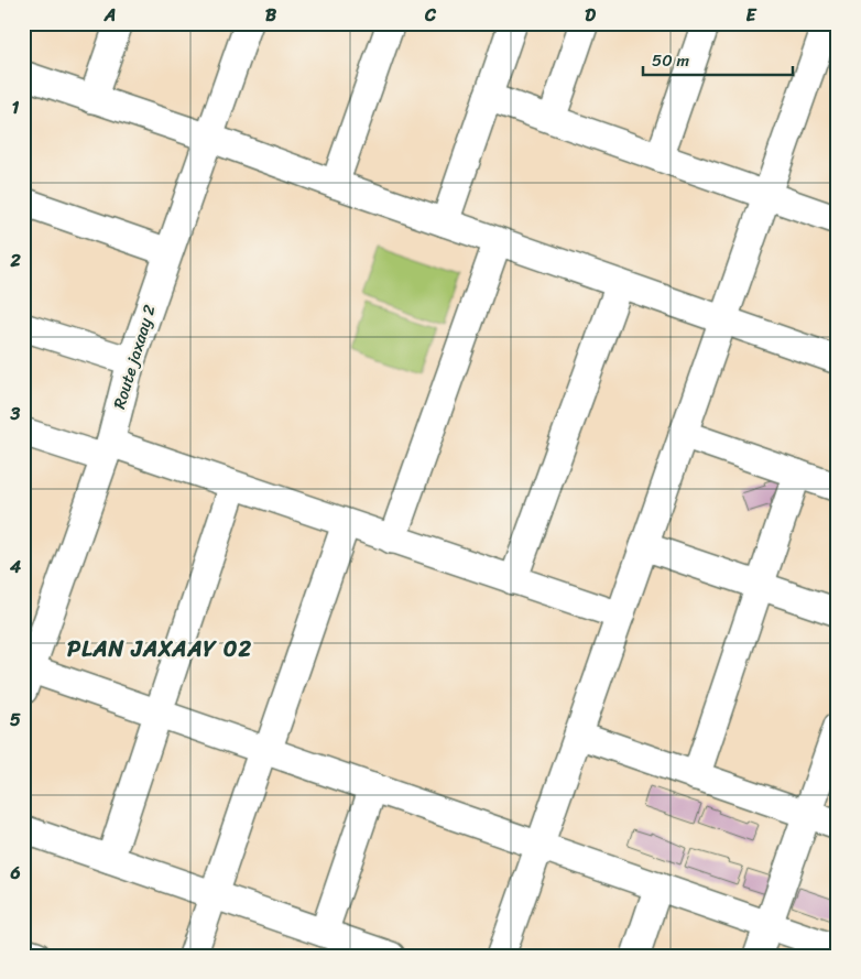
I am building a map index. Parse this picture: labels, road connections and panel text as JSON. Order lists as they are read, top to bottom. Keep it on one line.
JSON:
{"streets":{"street":["Route jaxaay 2"]},"districts":["PLAN JAXAAY 02"],"scale_bar":"50 m","grid":{"columns":["A","B","C","D","E"],"rows":["1","2","3","4","5","6"]}}
